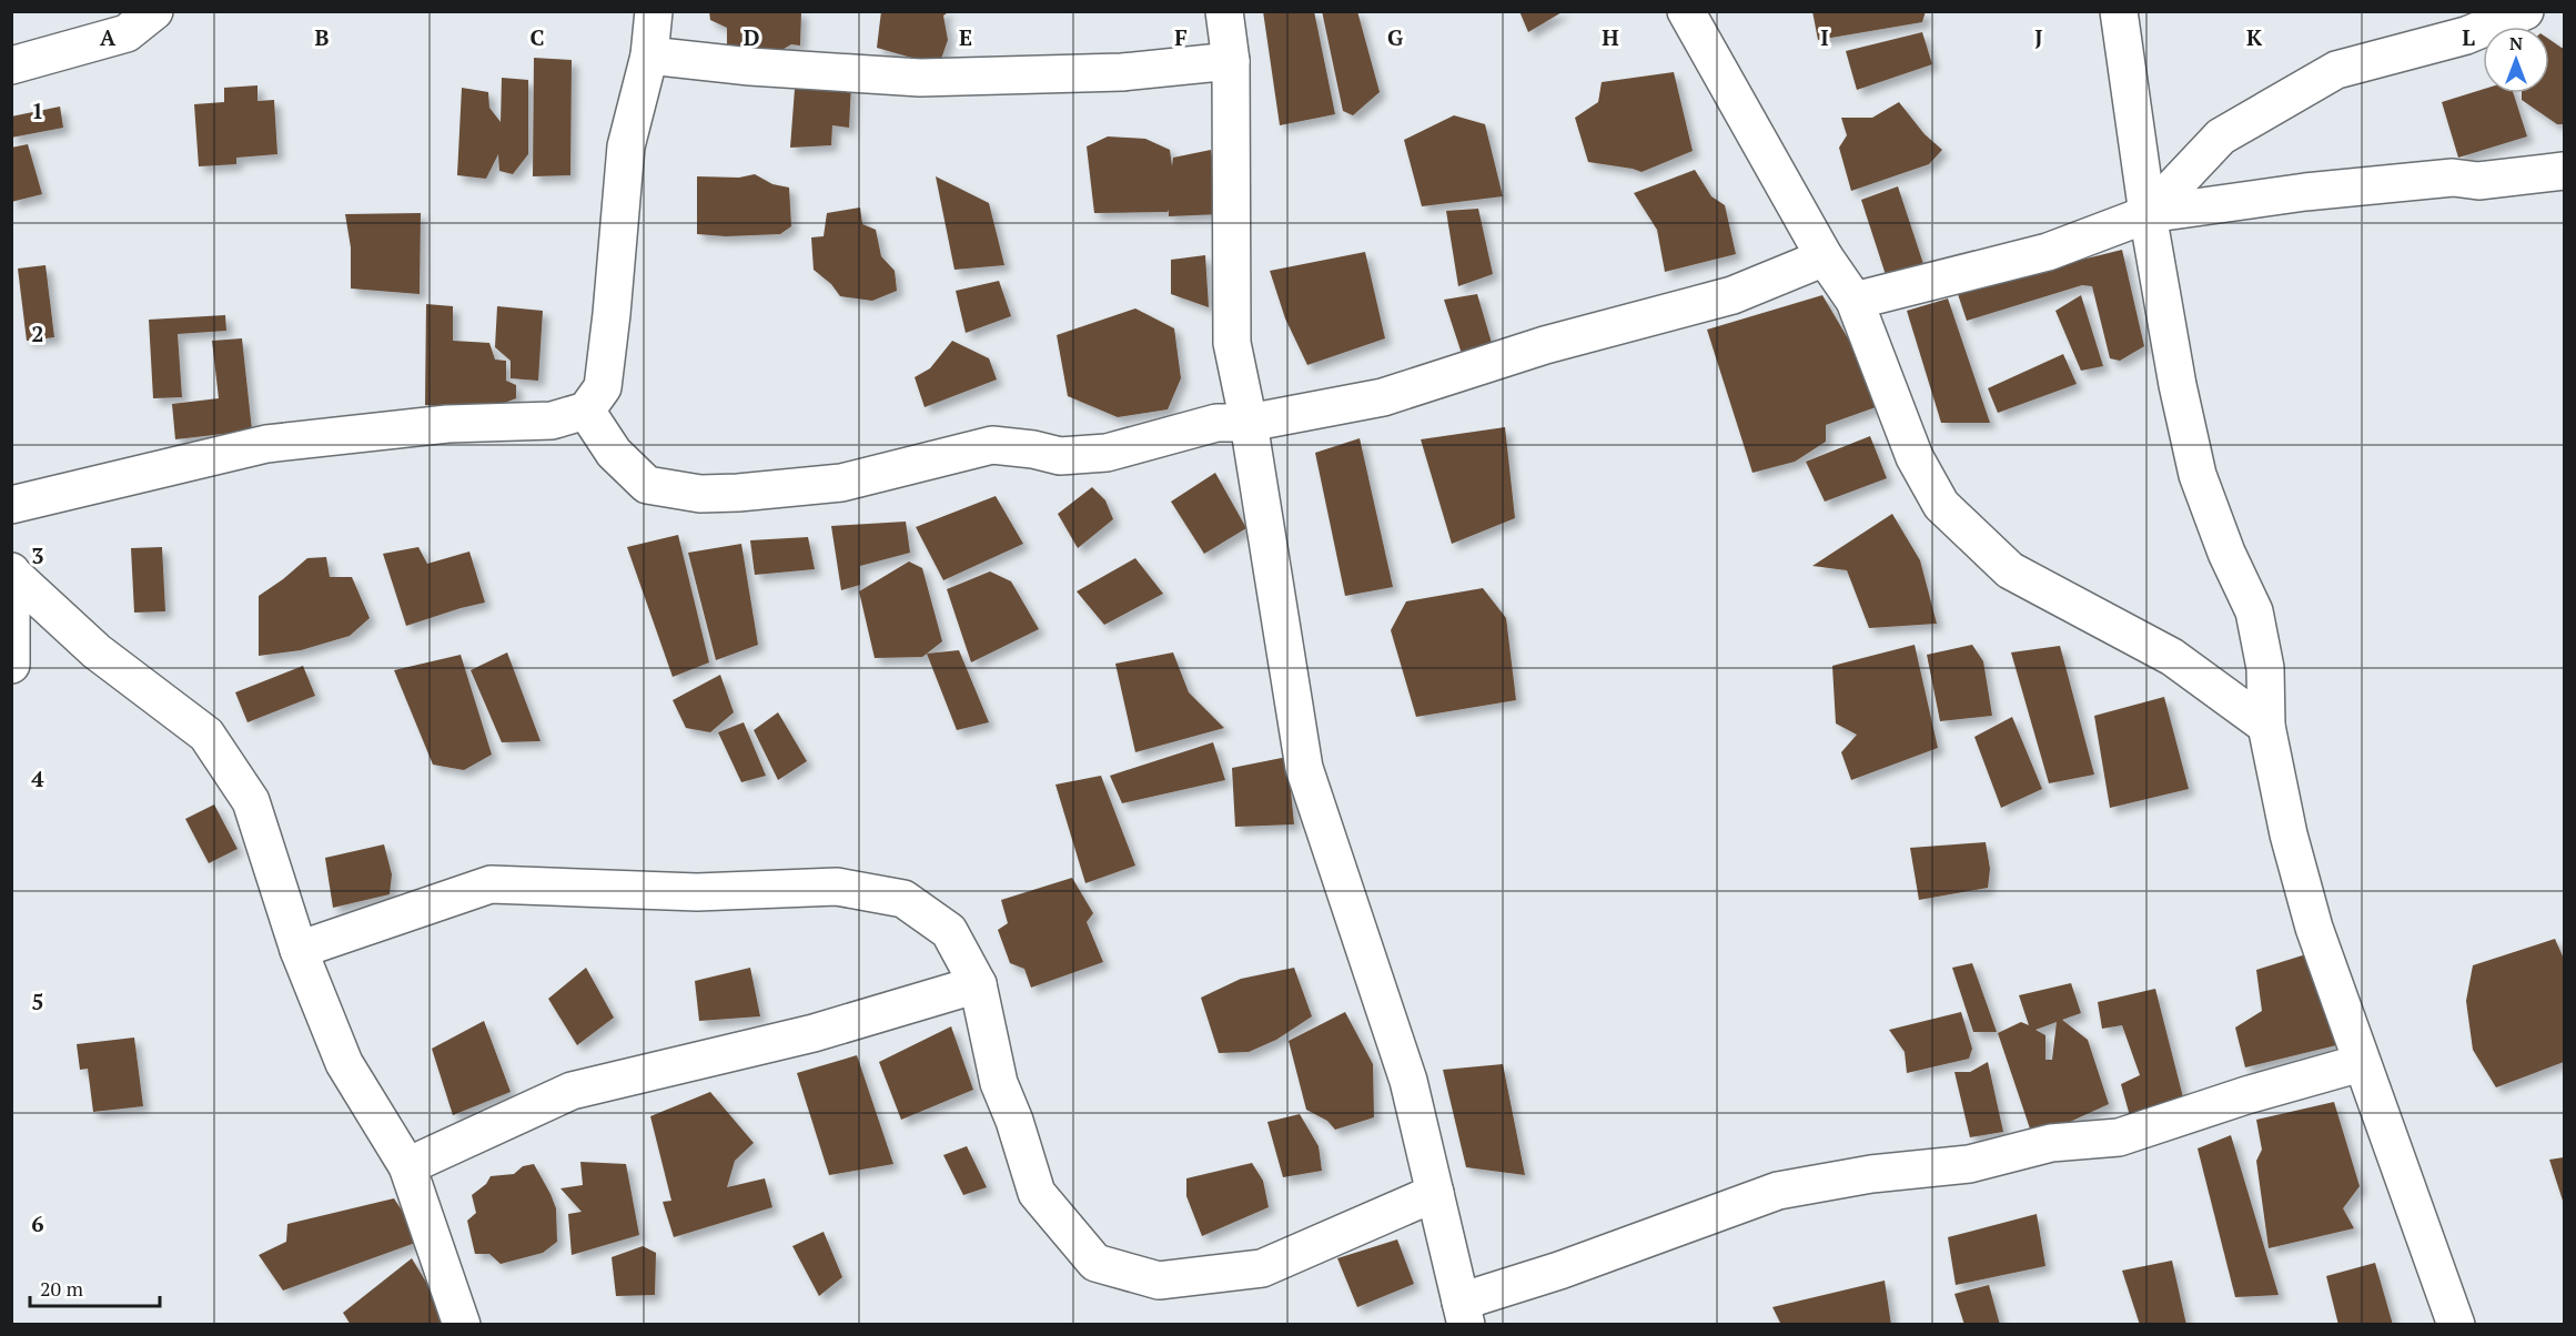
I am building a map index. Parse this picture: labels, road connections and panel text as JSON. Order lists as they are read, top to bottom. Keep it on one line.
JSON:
{"scale_bar":"20 m","north":"top","grid":{"columns":["A","B","C","D","E","F","G","H","I","J","K","L"],"rows":["1","2","3","4","5","6"]}}
